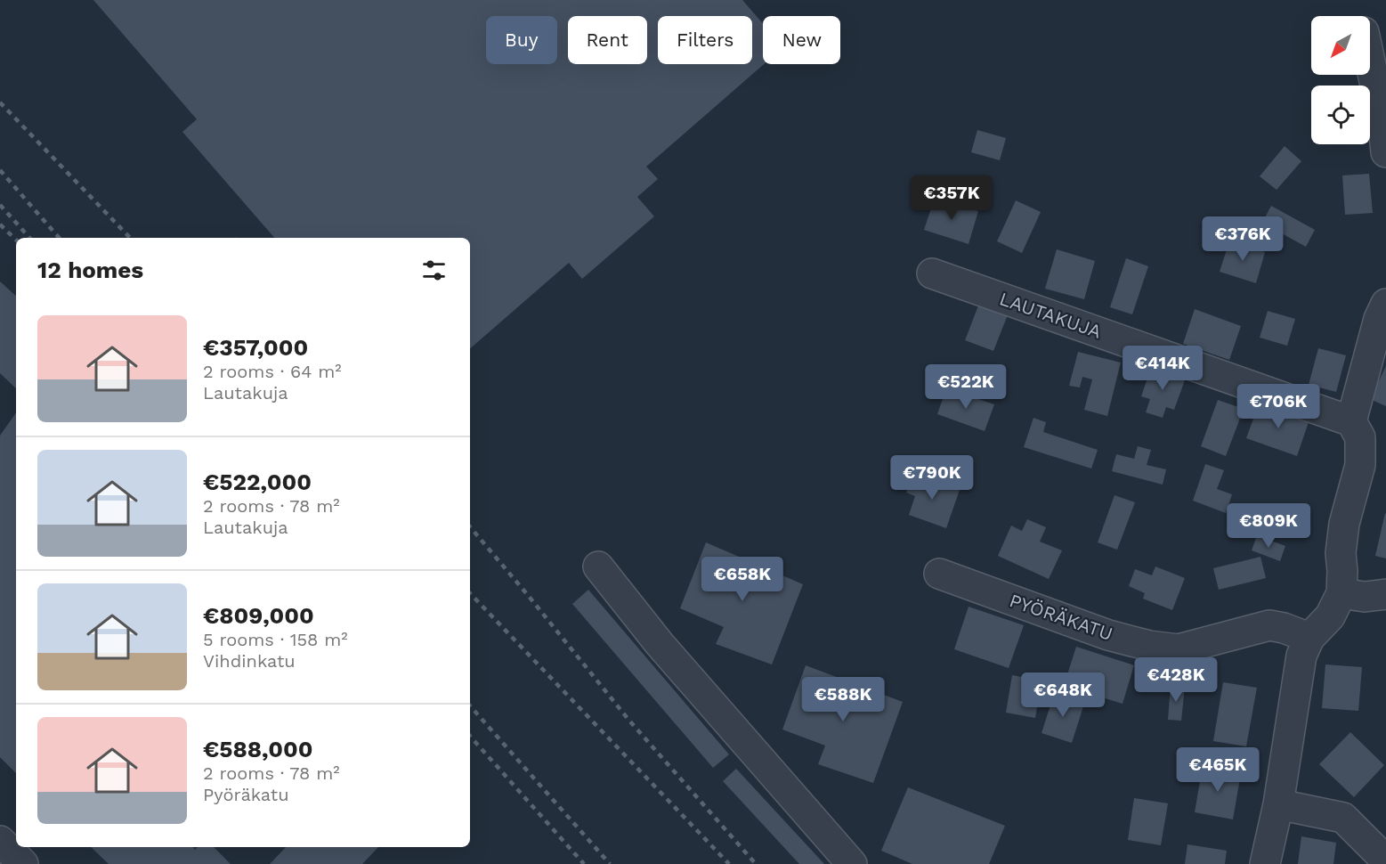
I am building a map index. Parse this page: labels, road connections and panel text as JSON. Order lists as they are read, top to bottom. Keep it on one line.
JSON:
{"streets":{"street":["LAUTAKUJA","PYÖRÄKATU"]},"north":"bottom left","page":{"chip":["Buy","Rent","Filters","New"],"price":["€357K","€376K","€414K","€522K","€706K","€790K","€809K","€658K","€428K","€648K","€588K","€465K"],"heading":"12 homes","list":[{"name":"€357,000","note":"2 rooms · 64 m² · Lautakuja"},{"name":"€522,000","note":"2 rooms · 78 m² · Lautakuja"},{"name":"€809,000","note":"5 rooms · 158 m² · Vihdinkatu"},{"name":"€588,000","note":"2 rooms · 78 m² · Pyöräkatu"}]}}
